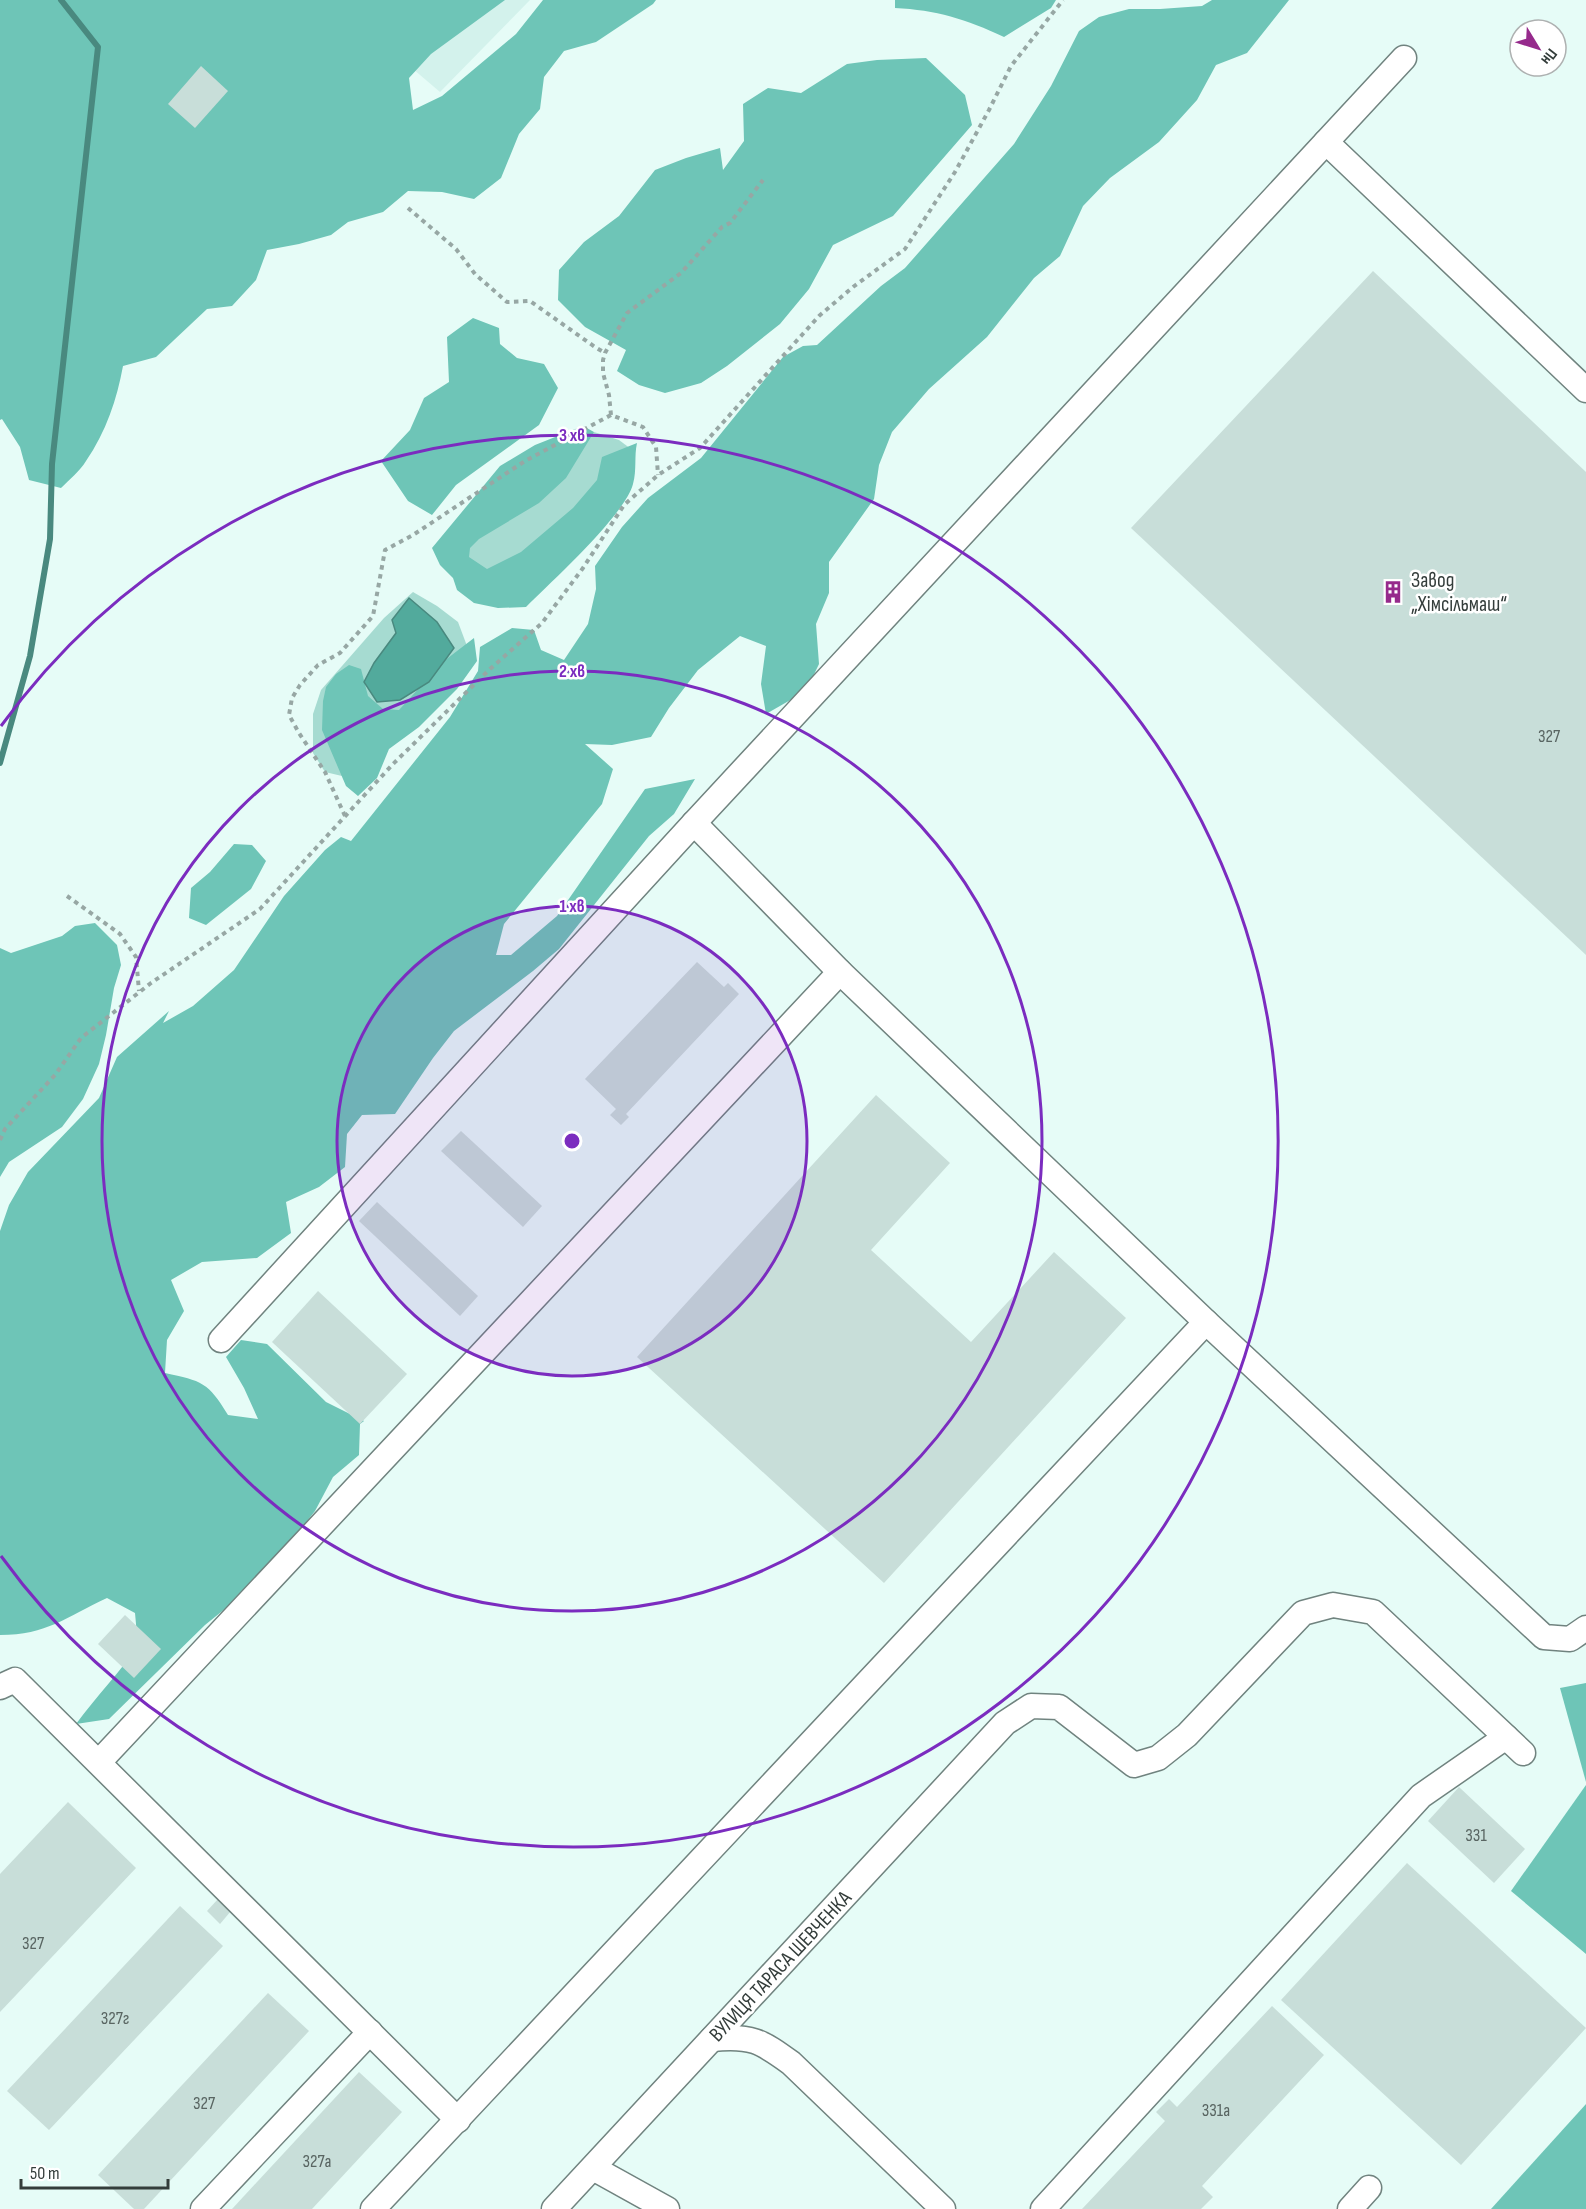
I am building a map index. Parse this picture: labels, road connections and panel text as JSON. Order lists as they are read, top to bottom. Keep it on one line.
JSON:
{"streets":{"lane":["ВУЛИЦЯ ТАРАСА ШЕВЧЕНКА"]},"places":{"building":["Завод „Хімсільмаш“"]},"house_numbers":["327","331","327","327г","327","331а","327а"],"scale_bar":"50 m","north":"bottom right","rings":["3 хв","2 хв","1 хв"]}
